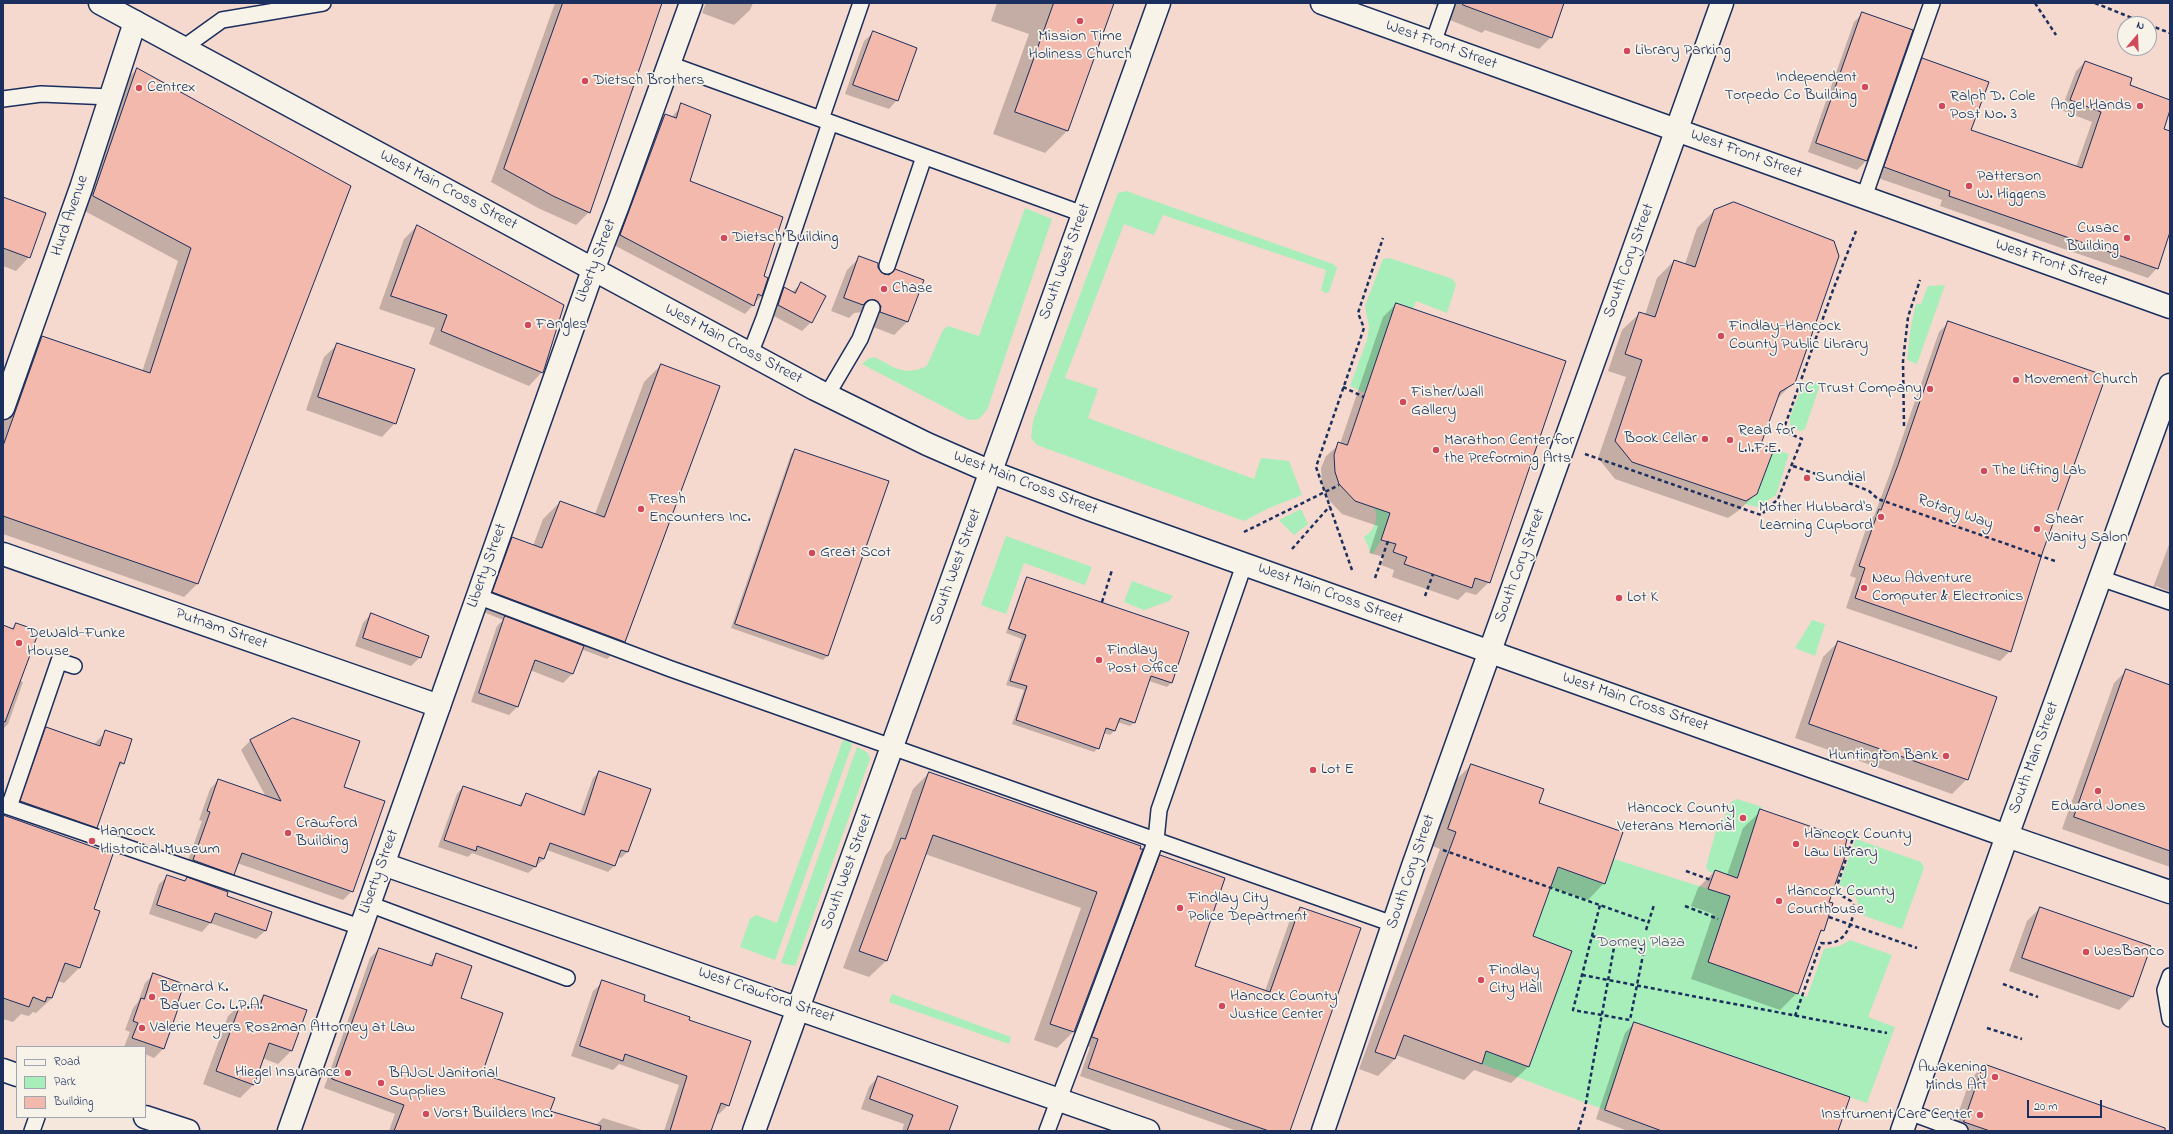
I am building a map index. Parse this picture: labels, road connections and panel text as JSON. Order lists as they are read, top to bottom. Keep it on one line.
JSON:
{"streets":{"main road":["West Front Street","West Main Cross Street","Hurd Avenue","Liberty Street","South Cory Street","South West Street","Putnam Street","South Main Street","West Crawford Street"],"path":["Rotary Way"]},"crossings":[["West Front Street","South Cory Street"],["West Main Cross Street","Hurd Avenue"],["West Main Cross Street","Liberty Street"],["West Main Cross Street","South Cory Street"],["West Main Cross Street","South West Street"],["West Main Cross Street","South Main Street"],["Liberty Street","Putnam Street"],["Liberty Street","West Crawford Street"],["South West Street","West Crawford Street"]],"parks":["Dorney Plaza"],"places":["Mission Time Holiness Church","Library Parking","Dietsch Brothers","Independent Torpedo Co Building","Centrex","Ralph D. Cole Post No. 3","Angel Hands","Patterson W. Higgens","Dietsch Building","Cusac Building","Chase","Fangles","Findlay-Hancock County Public Library","Movement Church","TC Trust Company","Fisher/Wall Gallery","Book Cellar","Read for L.I.F.E.","Marathon Center for the Preforming Arts","The Lifting Lab","Sundial","Fresh Encounters Inc.","Mother Hubbard's Learning Cupbord","Shear Vanity Salon","Great Scot","New Adventure Computer & Electronics","Lot K","DeWald-Funke House","Findlay Post Office","Huntington Bank","Lot E","Edward Jones","Hancock County Veterans Memorial","Crawford Building","Hancock Historical Museum","Hancock County Law Library","Hancock County Courthouse","Findlay City Police Department","WesBanco","Findlay City Hall","Bernard K. Bauer Co. L.P.A.","Hancock County Justice Center","Valerie Meyers Roszman Attorney at Law","Hiegel Insurance","Awakening Minds Art","BAJOL Janitorial Supplies","Vorst Builders Inc.","Instrument Care Center"],"legend":["Road","Park","Building"],"scale_bar":"20 m","north":"top"}
